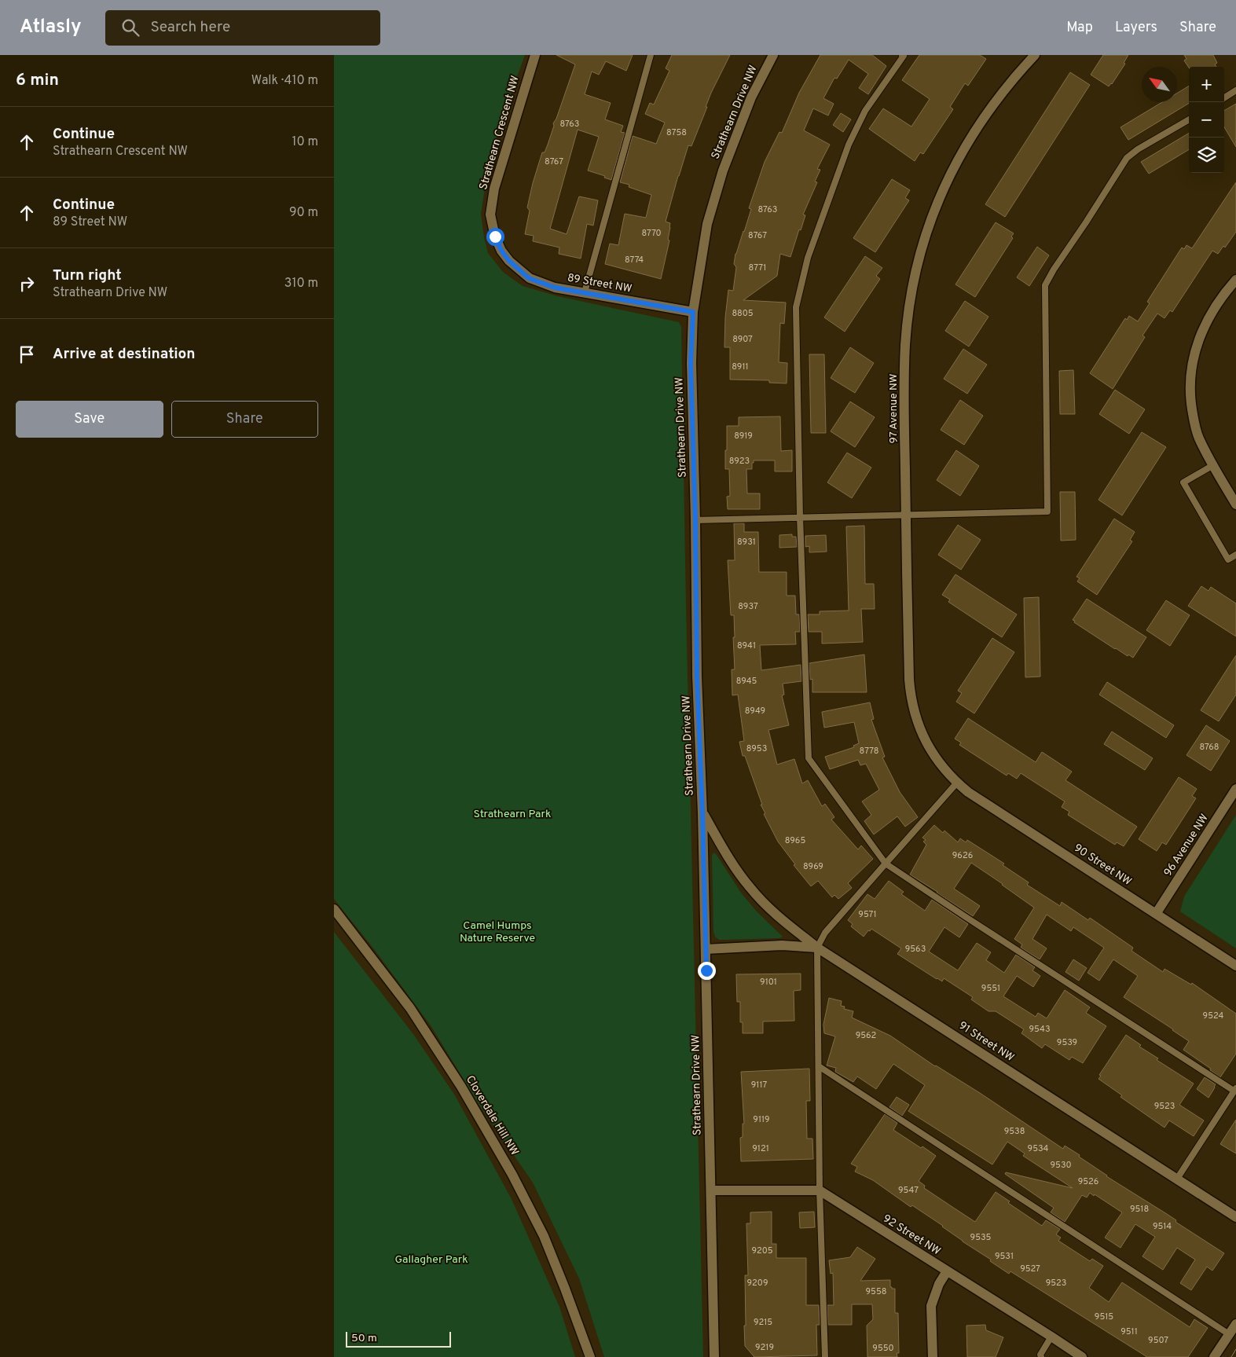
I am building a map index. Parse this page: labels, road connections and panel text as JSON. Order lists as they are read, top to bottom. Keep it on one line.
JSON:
{"streets":{"street":["Strathearn Drive NW","Strathearn Crescent NW","89 Street NW","97 Avenue NW","96 Avenue NW","90 Street NW","91 Street NW","Cloverdale Hill NW","92 Street NW"]},"crossings":[["Strathearn Drive NW","89 Street NW"],["Strathearn Drive NW","91 Street NW"],["Strathearn Crescent NW","89 Street NW"],["97 Avenue NW","90 Street NW"],["96 Avenue NW","90 Street NW"]],"parks":["Strathearn Park","Camel Humps Nature Reserve","Gallagher Park"],"house_numbers":["8763","8758","8767","8763","8770","8767","8774","8771","8805","8907","8911","8919","8923","8931","8937","8941","8945","8949","8768","8953","8778","8965","9626","8969","9571","9563","9101","9551","9524","9543","9562","9539","9117","9523","9119","9538","9121","9534","9530","9526","9547","9518","9514","9535","9205","9531","9527","9209","9523","9558","9515","9215","9511","9507","9219","9550"],"scale_bar":"50 m","north":"top left","page":{"header":"Atlasly","search":"Search here","nav":["Map","Layers","Share"],"heading":["6 min","Walk · 410 m"],"map_buttons":["+","−"],"list":[["Continue","Strathearn Crescent NW","10 m"],["Continue","89 Street NW","90 m"],["Turn right","Strathearn Drive NW","310 m"],"Arrive at destination"],"buttons":["Save","Share"],"scale":"50 m"}}
